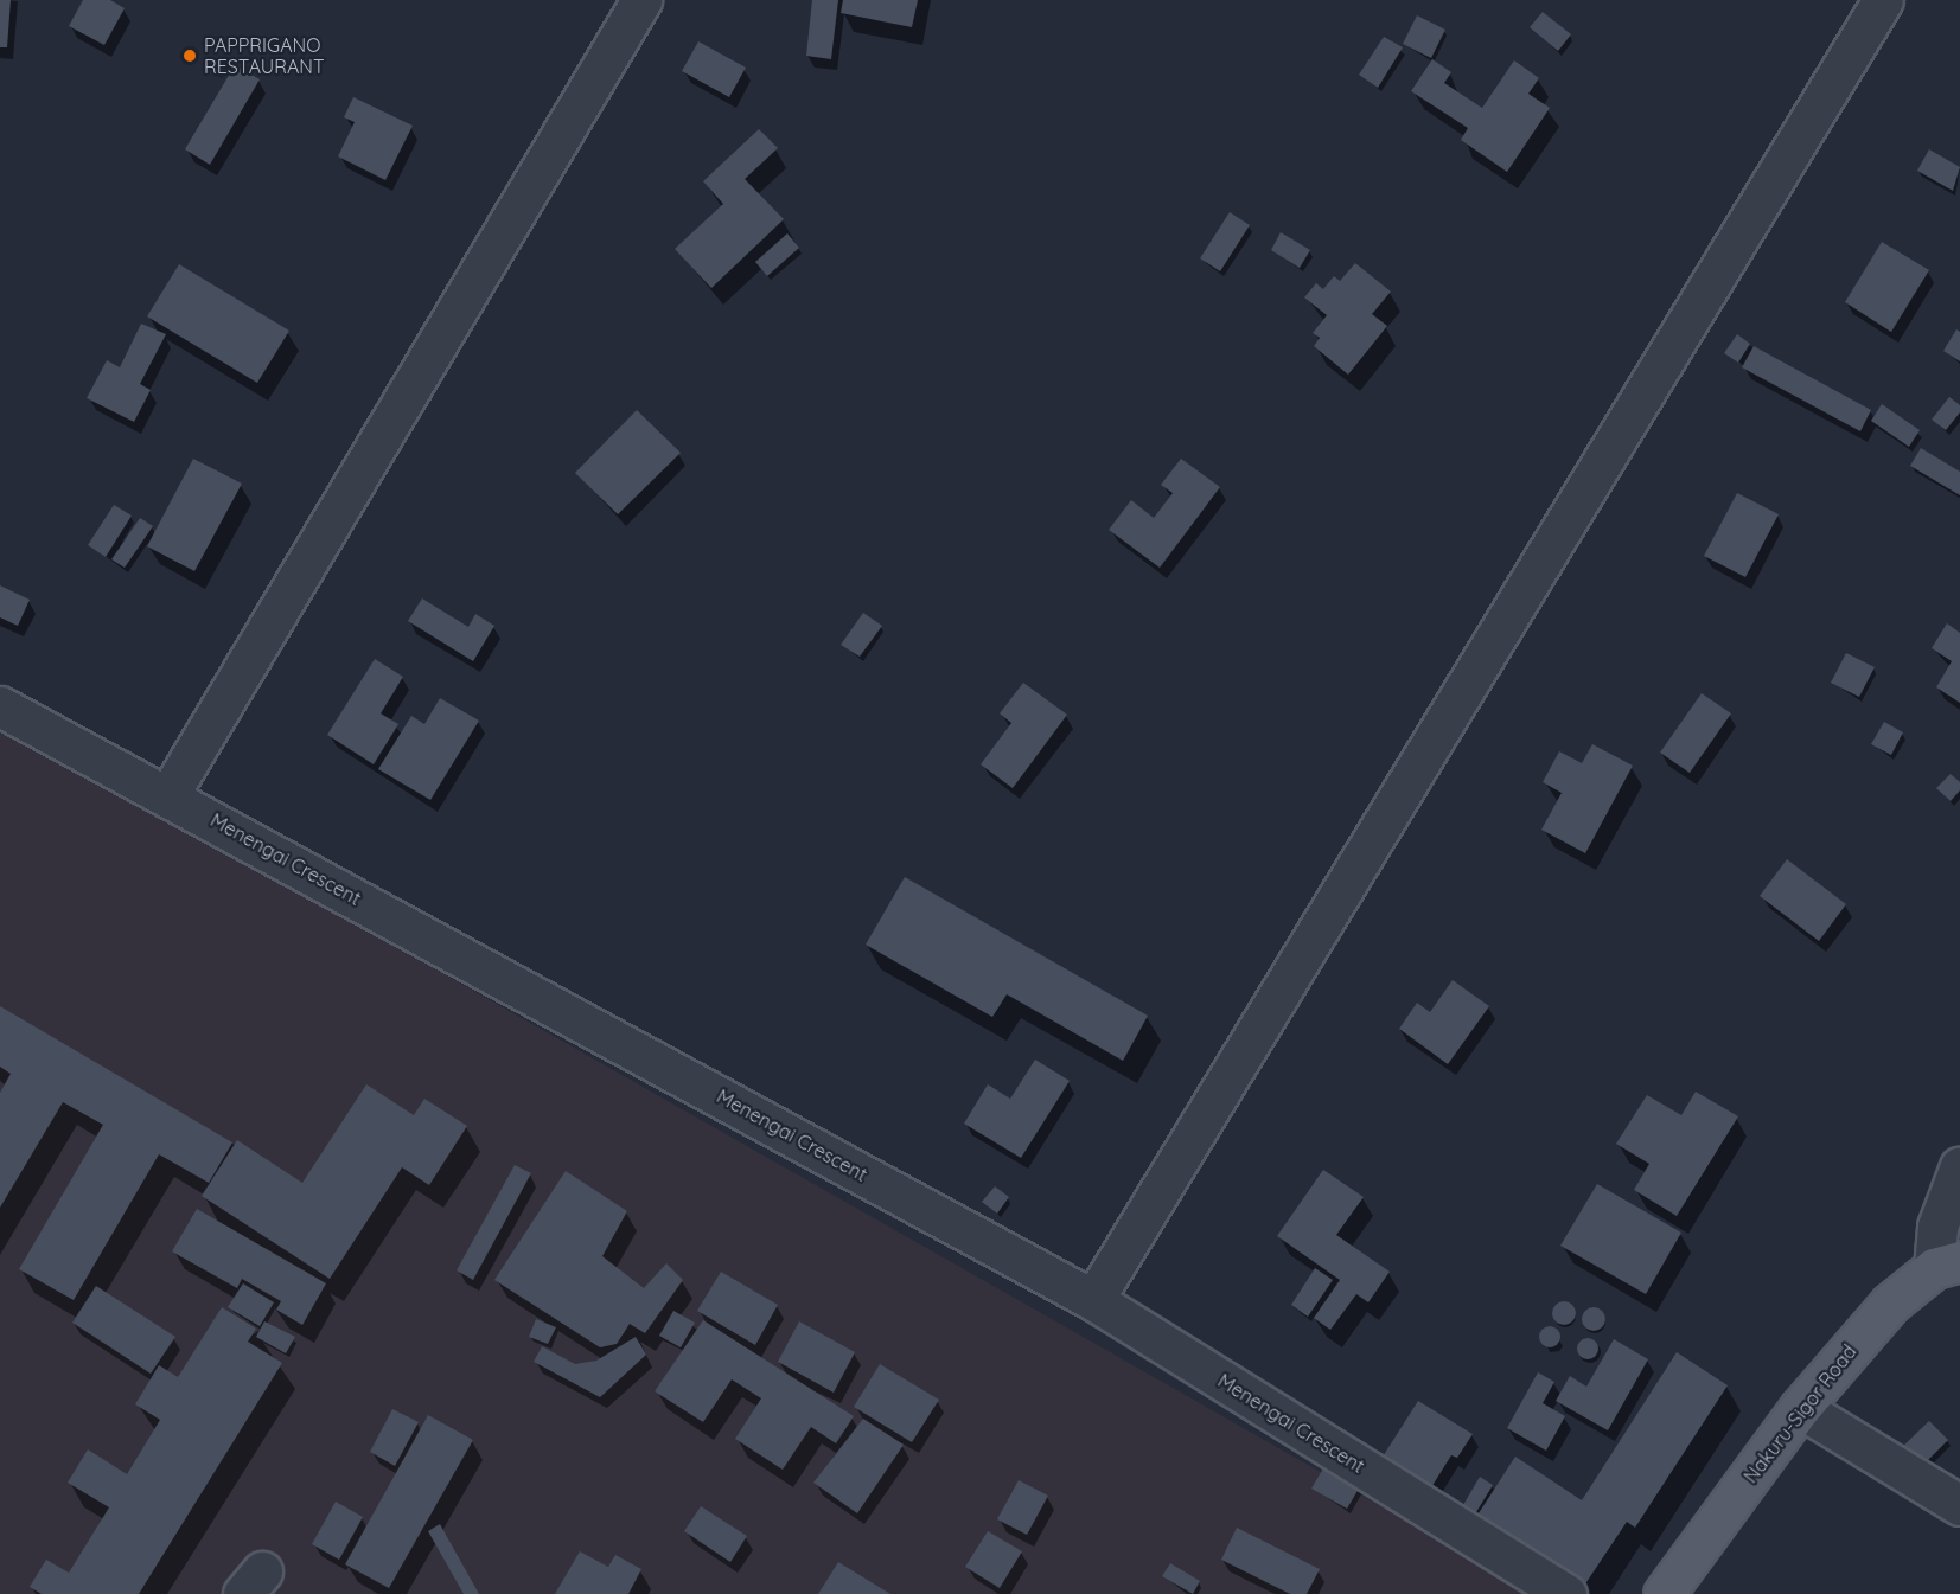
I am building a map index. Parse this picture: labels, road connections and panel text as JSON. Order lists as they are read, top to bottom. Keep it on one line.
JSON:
{"streets":{"main road":["Nakuru-Sigor Road"],"street":["Menengai Crescent"]},"places":["PAPPRIGANO RESTAURANT"]}
